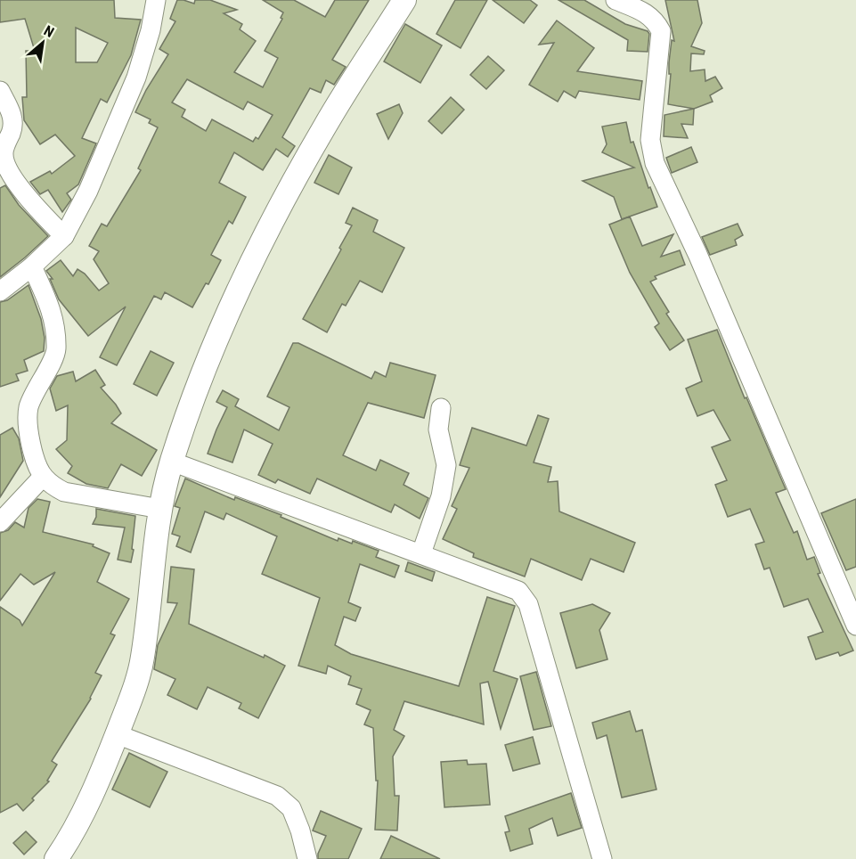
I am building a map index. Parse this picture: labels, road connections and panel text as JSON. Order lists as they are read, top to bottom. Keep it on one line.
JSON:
{"north":"top right"}
